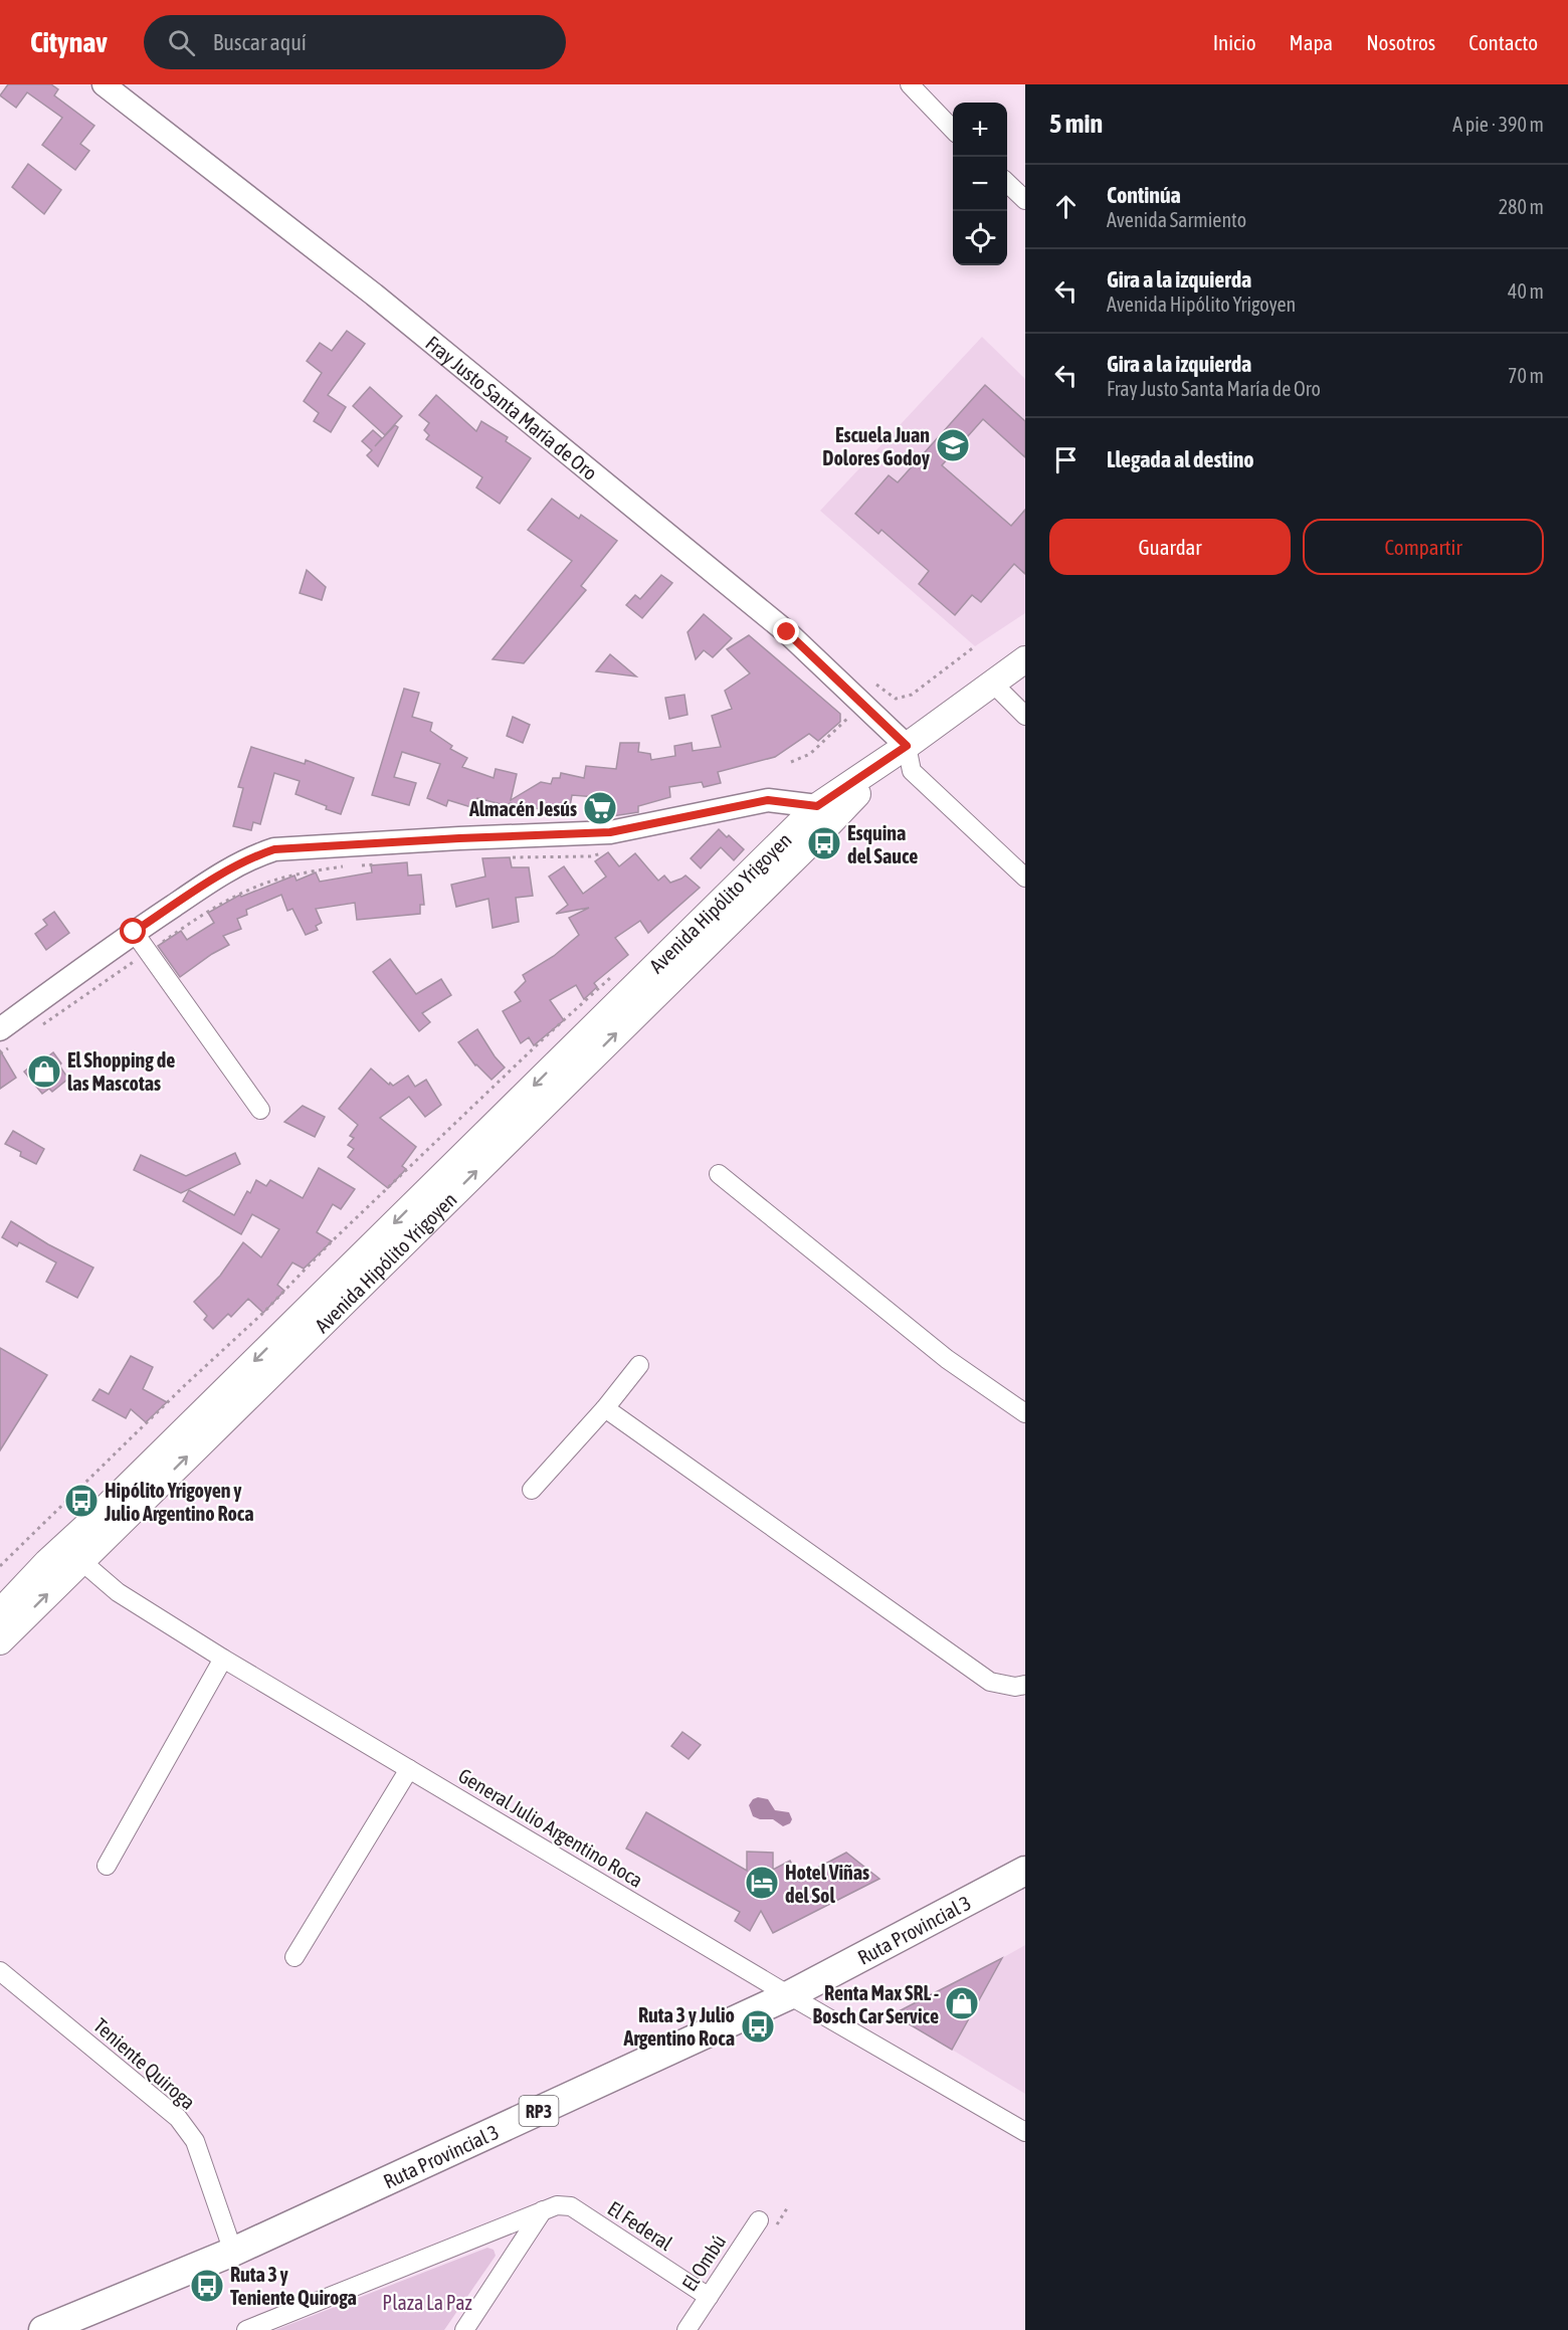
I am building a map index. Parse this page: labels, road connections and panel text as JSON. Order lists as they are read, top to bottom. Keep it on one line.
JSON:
{"streets":{"main road":["Avenida Hipólito Yrigoyen","Ruta Provincial 3","RP3"],"street":["Fray Justo Santa María de Oro","General Julio Argentino Roca","Teniente Quiroga","El Federal","El Ombú"]},"crossings":[["Fray Justo Santa María de Oro","Avenida Hipólito Yrigoyen"],["Avenida Hipólito Yrigoyen","General Julio Argentino Roca"],["General Julio Argentino Roca","Ruta Provincial 3"],["Ruta Provincial 3","Teniente Quiroga"],["El Federal","El Ombú"]],"parks":["Plaza La Paz"],"places":{"school or university":["Escuela Juan Dolores Godoy"],"supermarket":["Almacén Jesús"],"bus stop":["Esquina del Sauce","Hipólito Yrigoyen y Julio Argentino Roca","Ruta 3 y Julio Argentino Roca","Ruta 3 y Teniente Quiroga"],"shop":["El Shopping de las Mascotas","Renta Max SRL - Bosch Car Service"],"hotel":["Hotel Viñas del Sol"]},"page":{"header":"Citynav","search":"Buscar aquí","nav":["Inicio","Mapa","Nosotros","Contacto"],"heading":["5 min","A pie · 390 m"],"map_buttons":["+","−"],"list":[["Continúa","Avenida Sarmiento","280 m"],["Gira a la izquierda","Avenida Hipólito Yrigoyen","40 m"],["Gira a la izquierda","Fray Justo Santa María de Oro","70 m"],"Llegada al destino"],"buttons":["Guardar","Compartir"]}}
